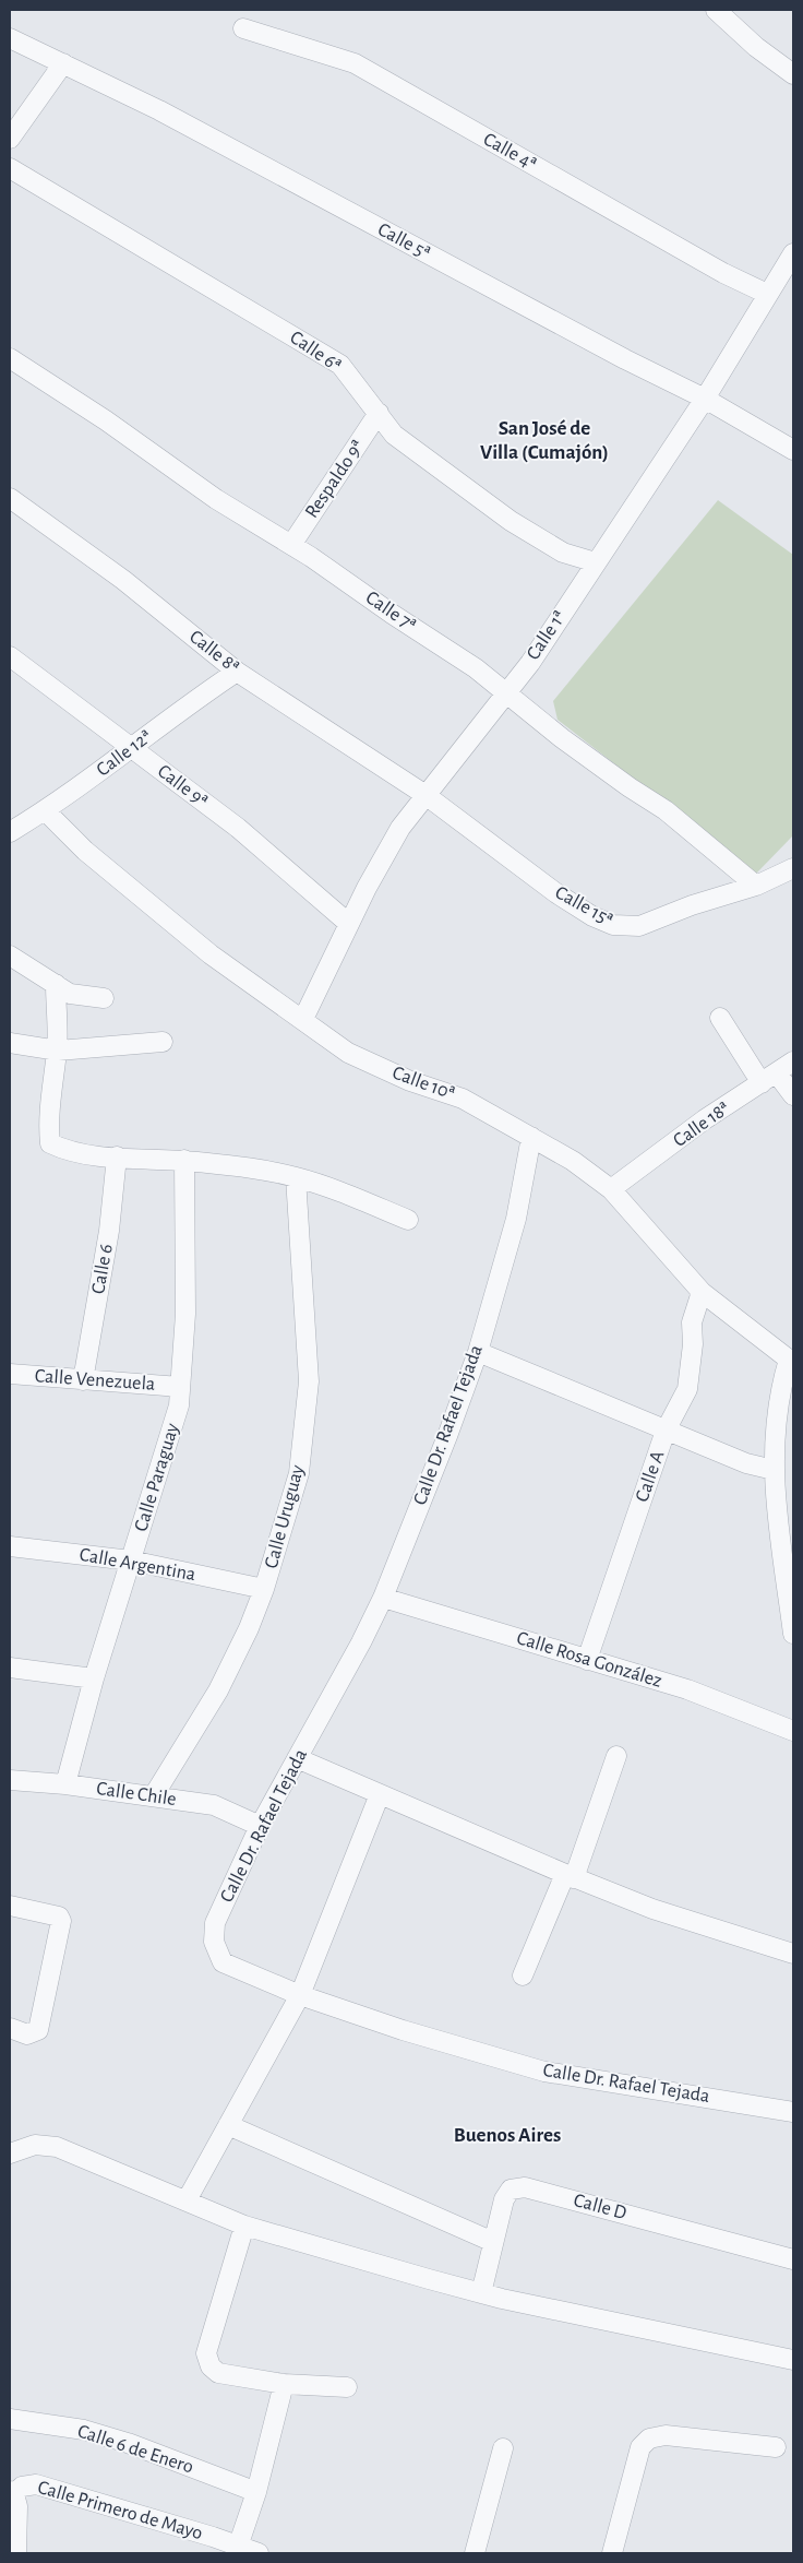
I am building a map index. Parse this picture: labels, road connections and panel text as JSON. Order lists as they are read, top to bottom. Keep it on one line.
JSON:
{"streets":{"street":["Calle 4ª","Calle 5ª","Calle 6ª","Respaldo 9ª","Calle 7ª","Calle 1ª","Calle 8ª","Calle 12ª","Calle 9ª","Calle 15ª","Calle 10ª","Calle 18ª","Calle 6","Calle Venezuela","Calle Dr. Rafael Tejada","Calle A","Calle Paraguay","Calle Uruguay","Calle Argentina","Calle Rosa González","Calle Chile","Calle D","Calle 6 de Enero","Calle Primero de Mayo"]},"crossings":[["Calle 4ª","Calle 1ª"],["Calle 5ª","Calle 1ª"],["Calle 6ª","Respaldo 9ª"],["Calle 6ª","Calle 1ª"],["Respaldo 9ª","Calle 7ª"],["Calle 7ª","Calle 1ª"],["Calle 7ª","Calle 15ª"],["Calle 1ª","Calle 8ª"],["Calle 1ª","Calle 9ª"],["Calle 1ª","Calle 15ª"],["Calle 1ª","Calle 10ª"],["Calle 8ª","Calle 12ª"],["Calle 8ª","Calle 15ª"],["Calle 12ª","Calle 9ª"],["Calle 12ª","Calle 10ª"],["Calle 10ª","Calle 18ª"],["Calle 10ª","Calle Dr. Rafael Tejada"],["Calle 10ª","Calle A"],["Calle 6","Calle Venezuela"],["Calle Venezuela","Calle Paraguay"],["Calle Dr. Rafael Tejada","Calle Rosa González"],["Calle Dr. Rafael Tejada","Calle Chile"],["Calle A","Calle Rosa González"],["Calle Paraguay","Calle Argentina"],["Calle Paraguay","Calle Chile"],["Calle Uruguay","Calle Argentina"],["Calle Uruguay","Calle Chile"]],"districts":["San José de Villa (Cumajón)","Buenos Aires"]}
